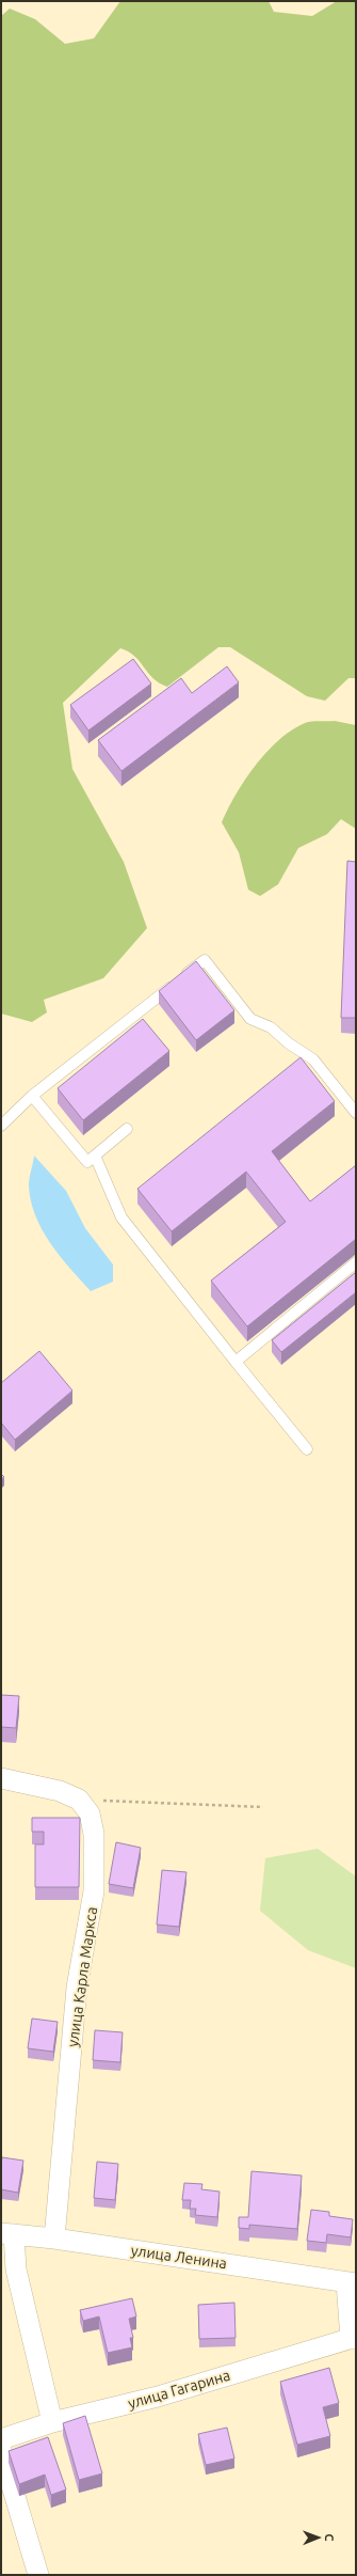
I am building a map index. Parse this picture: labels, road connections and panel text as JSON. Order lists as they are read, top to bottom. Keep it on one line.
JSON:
{"streets":{"street":["улица Карла Маркса","улица Ленина","улица Гагарина"]},"crossings":[["улица Карла Маркса","улица Ленина"]],"north":"right"}
